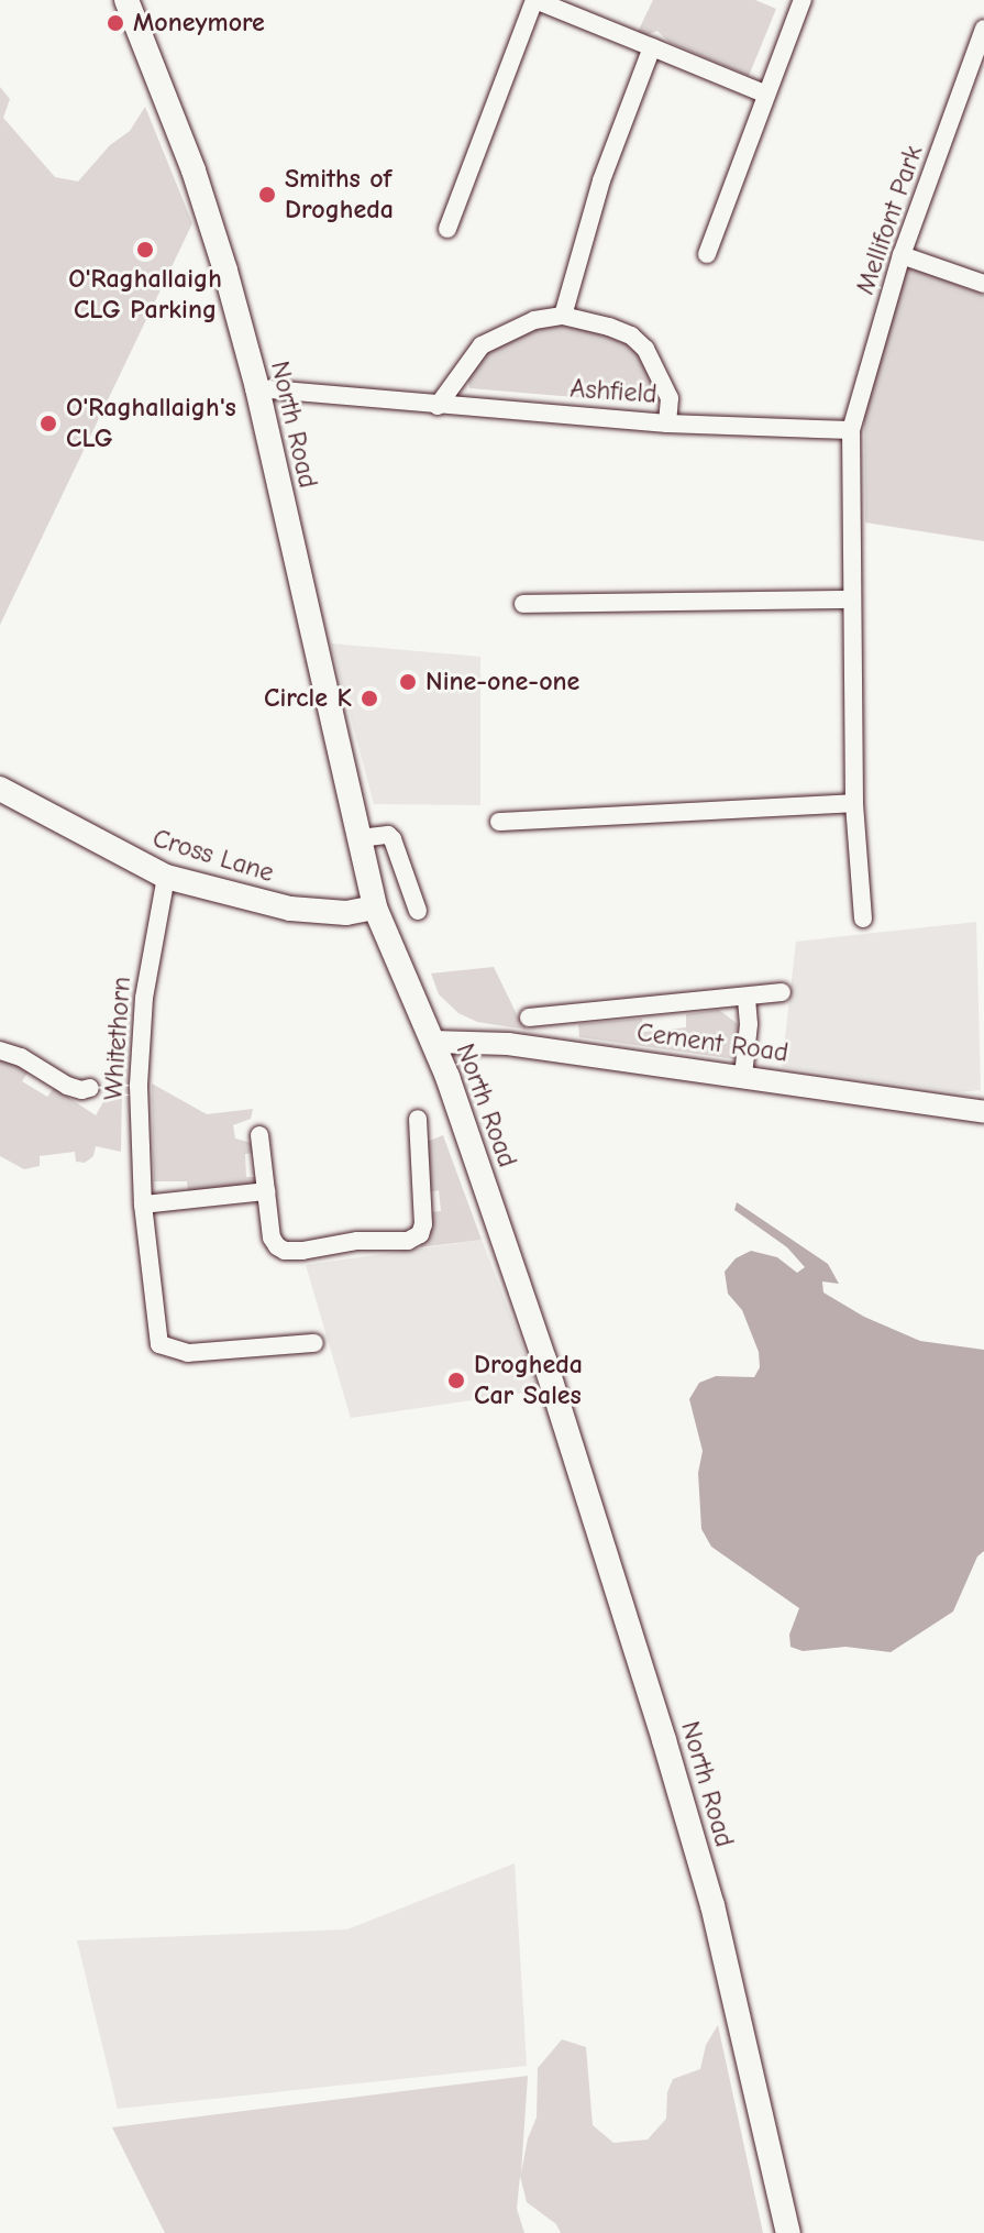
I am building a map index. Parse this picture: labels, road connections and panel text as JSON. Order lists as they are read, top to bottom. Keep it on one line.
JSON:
{"streets":{"main road":["North Road","Cross Lane"],"street":["Mellifont Park","Ashfield","Whitethorn","Cement Road"]},"crossings":[["Ashfield","North Road"],["North Road","Cross Lane"],["North Road","Cement Road"],["Cross Lane","Whitethorn"]],"places":["Moneymore","Smiths of Drogheda","O'Raghallaigh CLG Parking","O'Raghallaigh's CLG","Nine-one-one","Circle K","Drogheda Car Sales"]}
